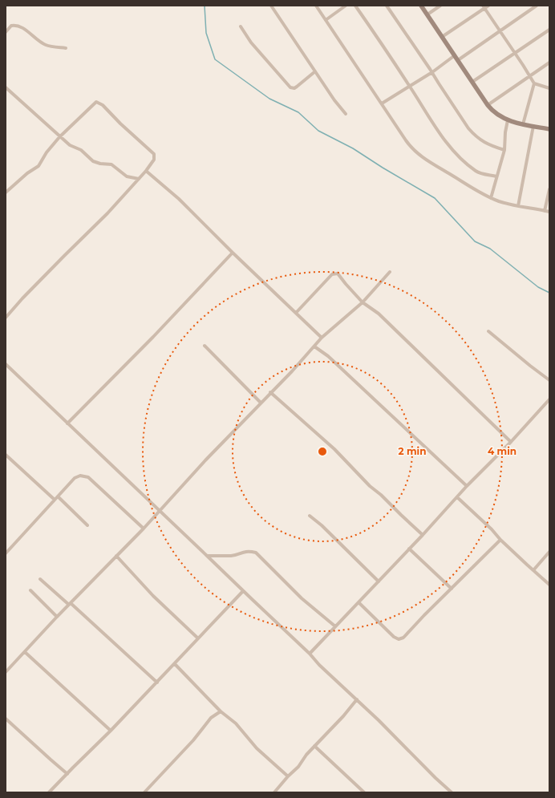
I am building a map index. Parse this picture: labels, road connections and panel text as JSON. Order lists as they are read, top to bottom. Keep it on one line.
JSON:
{"rings":["2 min","4 min"]}
